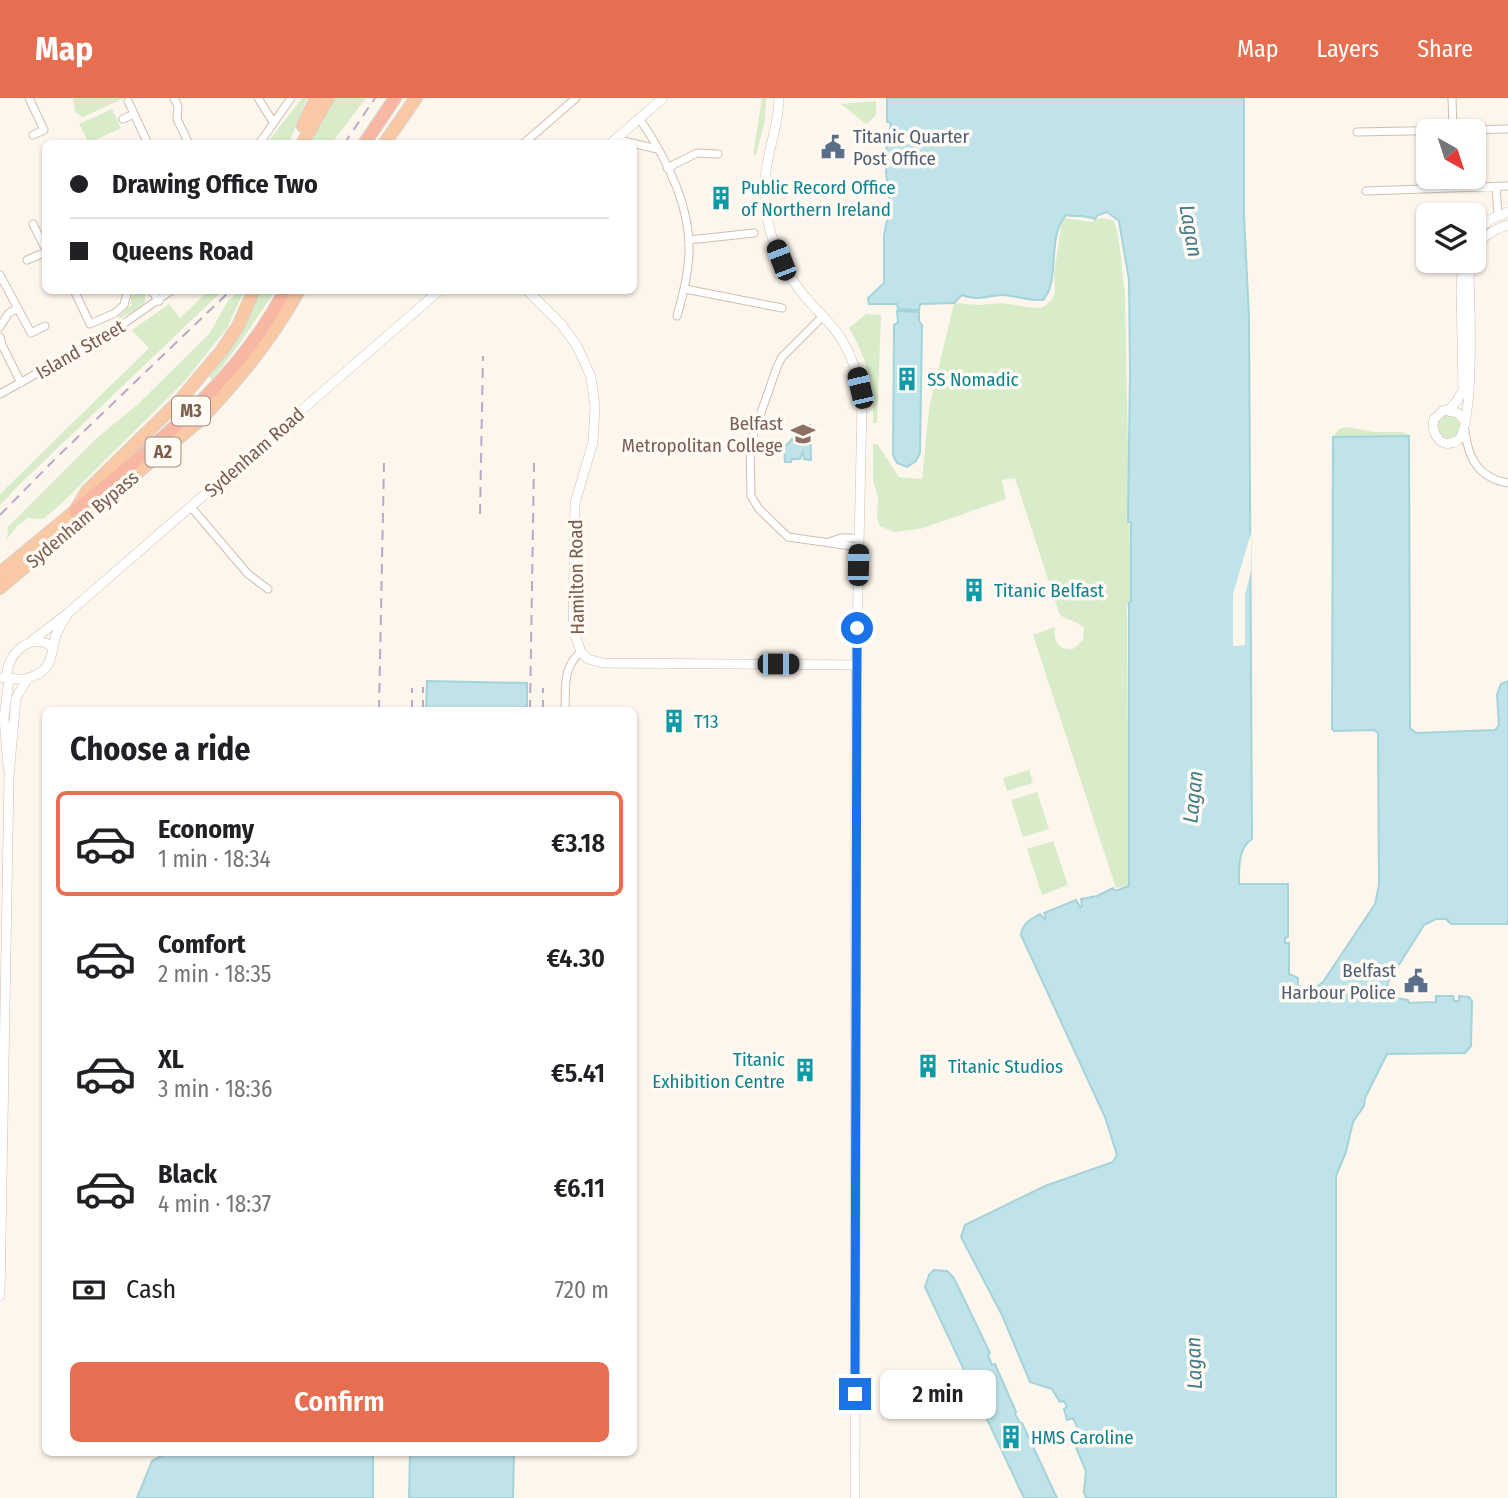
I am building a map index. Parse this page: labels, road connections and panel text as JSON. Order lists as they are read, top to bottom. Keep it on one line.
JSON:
{"streets":{"highway":["M3","A2","Sydenham Bypass"],"street":["Island Street","Sydenham Road","Hamilton Road"]},"crossings":[["M3","A2"],["M3","Sydenham Bypass"],["A2","Sydenham Bypass"]],"water":["Lagan"],"places":{"public building":["Titanic Quarter Post Office","Belfast Harbour Police"],"building":["Public Record Office of Northern Ireland","SS Nomadic","Titanic Belfast","T13","Titanic Studios","Titanic Exhibition Centre","HMS Caroline"],"school or university":["Belfast Metropolitan College"]},"north":"bottom right","page":{"header":"Map","nav":["Map","Layers","Share"],"banner":["Drawing Office Two","Queens Road"],"heading":"Choose a ride","list":[{"name":"Economy","note":"1 min · 18:34","value":"€3.18"},{"name":"Comfort","note":"2 min · 18:35","value":"€4.30"},{"name":"XL","note":"3 min · 18:36","value":"€5.41"},{"name":"Black","note":"4 min · 18:37","value":"€6.11"}],"pay":["Cash","720 m"],"buttons":"Confirm","bubble":"2 min"}}
